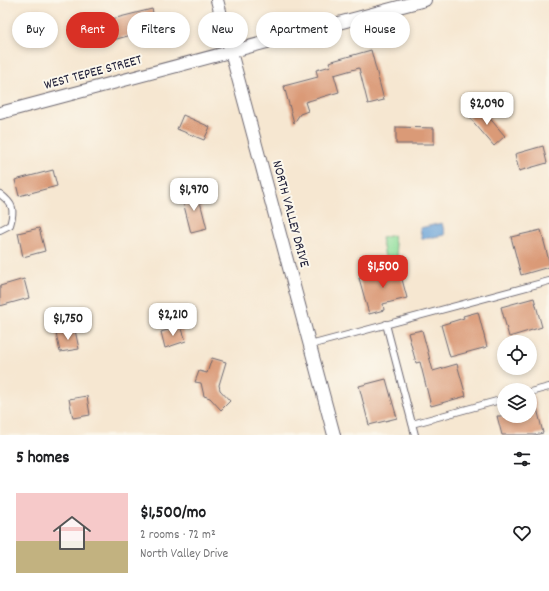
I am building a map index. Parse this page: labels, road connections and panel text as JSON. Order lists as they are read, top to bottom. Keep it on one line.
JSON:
{"streets":{"street":["WEST TEPEE STREET","NORTH VALLEY DRIVE"]},"crossings":[["WEST TEPEE STREET","NORTH VALLEY DRIVE"]],"page":{"chip":["Buy","Rent","Filters","New","Apartment","House"],"price":["$2,090","$1,970","$1,500","$2,210","$1,750"],"heading":"5 homes","list":[{"name":"$1,500/mo","note":"2 rooms · 72 m² · North Valley Drive"}]}}
